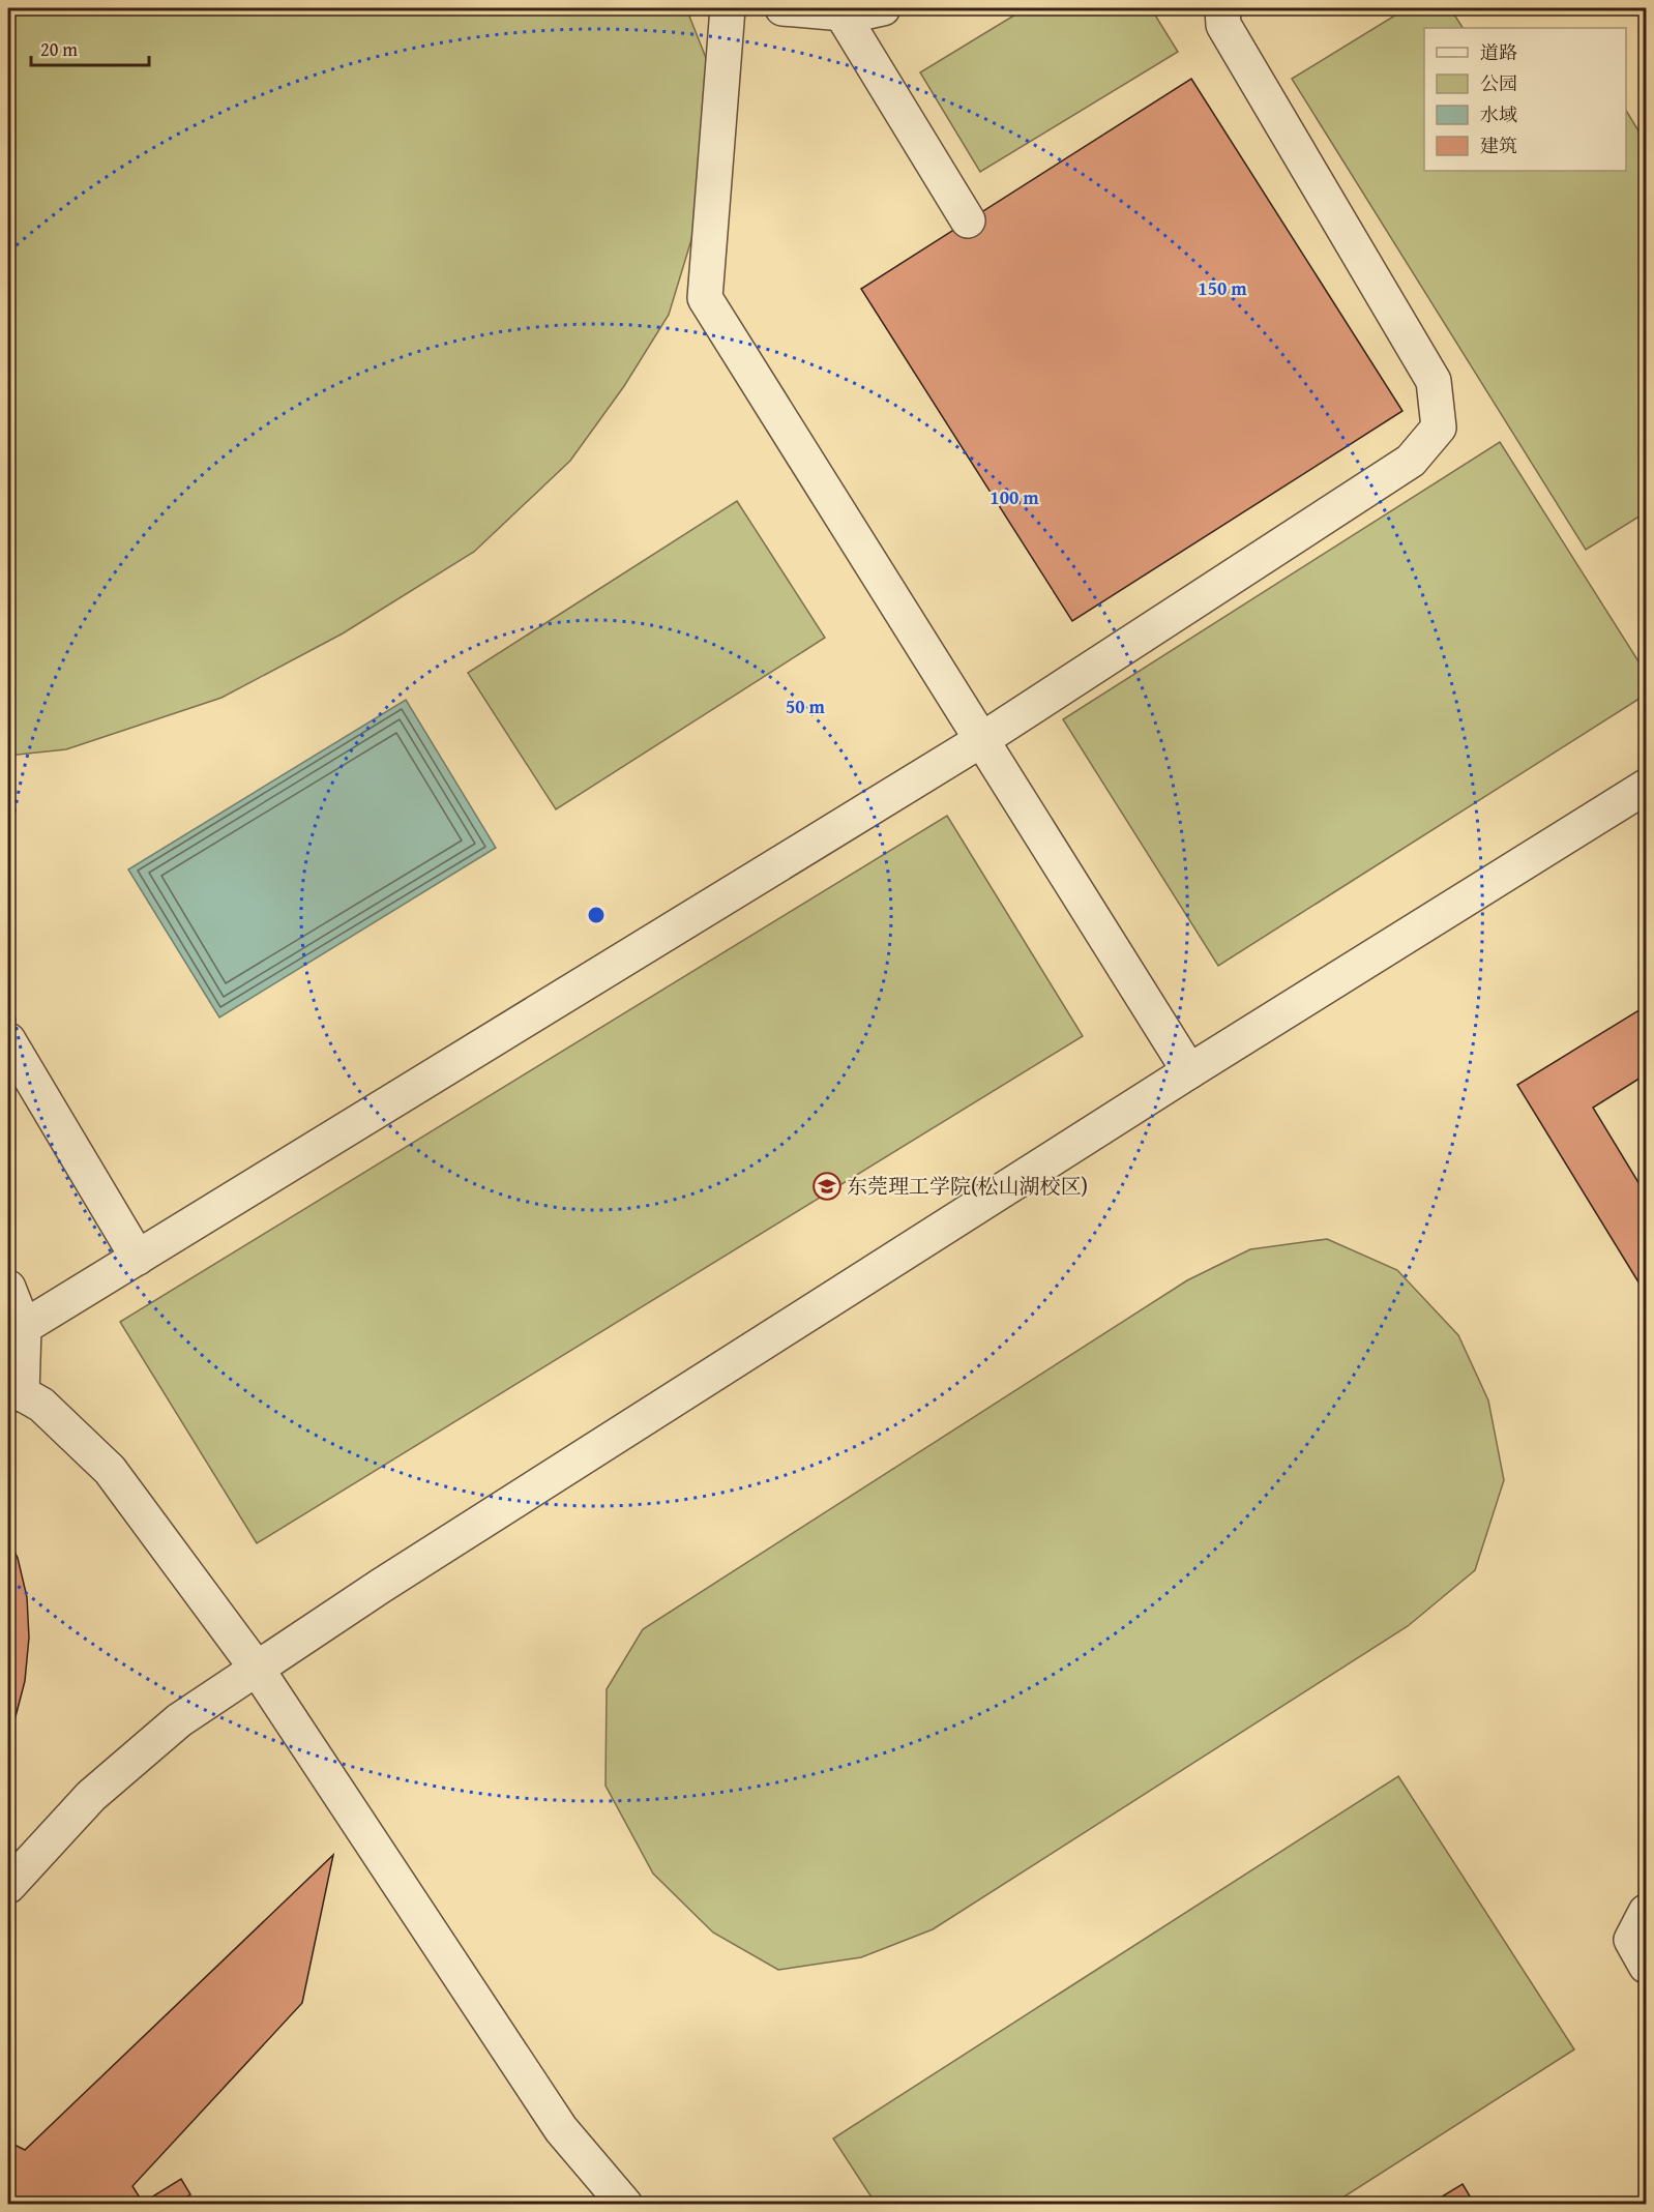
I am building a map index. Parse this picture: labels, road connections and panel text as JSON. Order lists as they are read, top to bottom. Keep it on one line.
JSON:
{"places":{"school or university":["东莞理工学院(松山湖校区)"]},"legend":["道路","公园","水域","建筑"],"scale_bar":"20 m","rings":["150 m","100 m","50 m"]}
